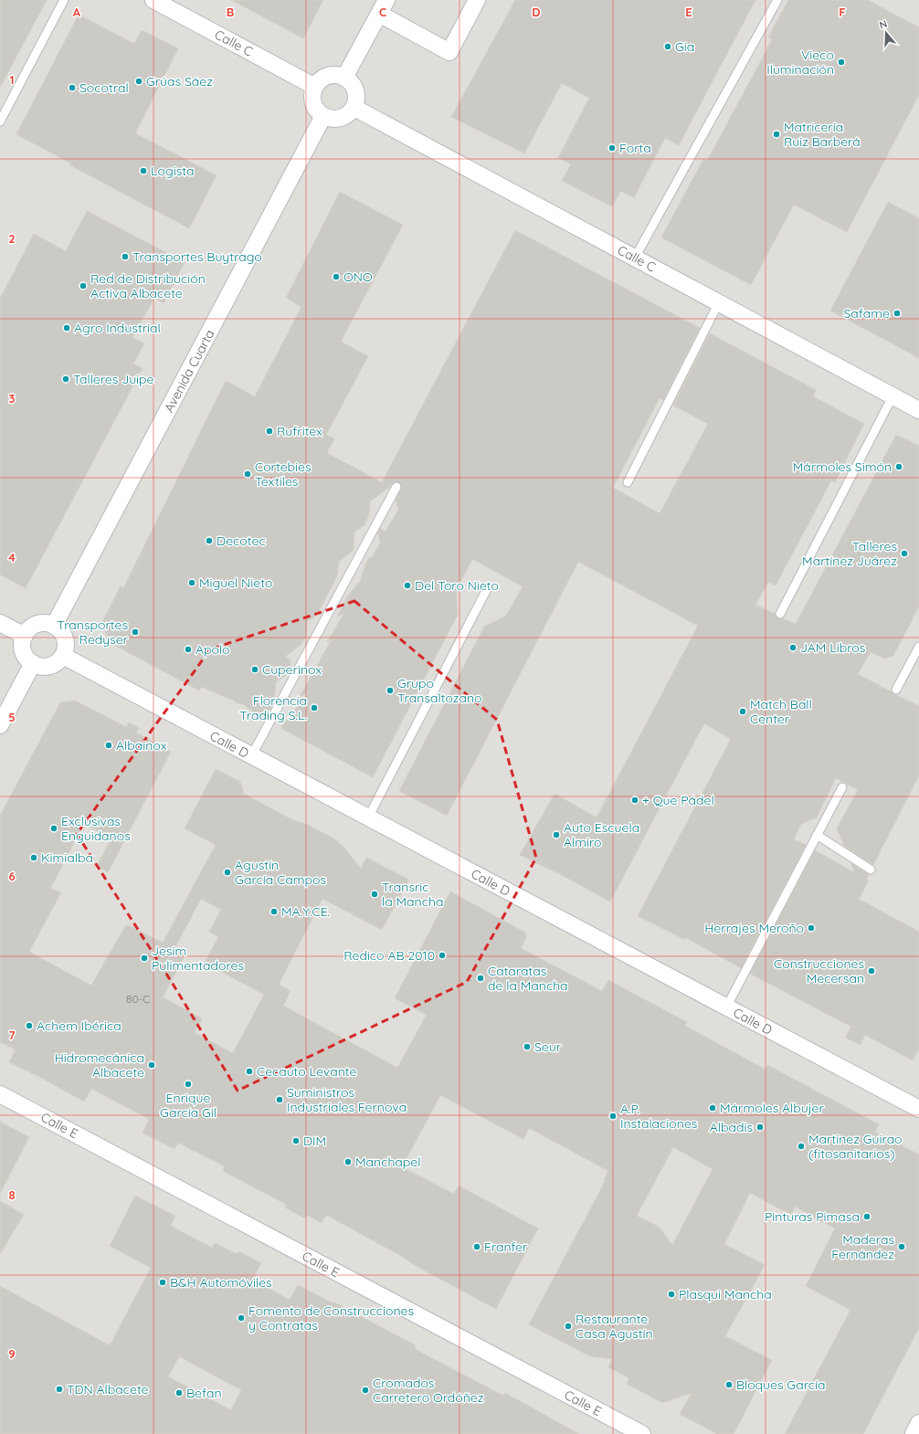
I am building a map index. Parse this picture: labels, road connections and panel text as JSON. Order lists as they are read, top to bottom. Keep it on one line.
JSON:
{"streets":{"street":["Calle C","Avenida Cuarta","Calle D","Calle E"]},"crossings":[["Calle C","Avenida Cuarta"],["Avenida Cuarta","Calle D"]],"places":["Gia","Vieco Iluminación","Grúas Sáez","Socotral","Matricería Ruiz Barberá","Forta","Logista","Transportes Buytrago","ONO","Red de Distribución Activa Albacete","Safame","Agro Industrial","Talleres Juipe","Rufritex","Mármoles Simón","Cortebies Textiles","Decotec","Talleres Martínez Juárez","Miguel Nieto","Del Toro Nieto","Transportes Redyser","JAM Libros","Apolo","Cuperinox","Grupo Transaltozano","Florencia Trading S.L.","Match Ball Center","Albainox","+ Que Pádel","Exclusivas Enguidanos","Auto Escuela Almiro","Kimialba","Agustín García Campos","Transric la Mancha","MA.Y.CE.","Herrajes Meroño","Redico AB 2010","Jesim Pulimentadores","Construcciones Mecersan","Cataratas de la Mancha","Achem Ibérica","Seur","Hidromecánica Albacete","Cecauto Levante","Enrique García Gil","Suministros Industriales Fernova","Mármoles Albujer","A.P. Instalaciones","Albadis","DIM","Martinez Guirao (fitosanitarios)","Manchapel","Pinturas Pimasa","Franfer","Maderas Fernández","B&H Automóviles","Plasqui Mancha","Fomento de Construcciones y Contratas","Restaurante Casa Agustín","Bloques García","TDN Albacete","Cromados Carretero Ordóñez","Befan"],"house_numbers":["80-C"],"north":"top","grid":{"columns":["A","B","C","D","E","F"],"rows":["1","2","3","4","5","6","7","8","9"]}}
